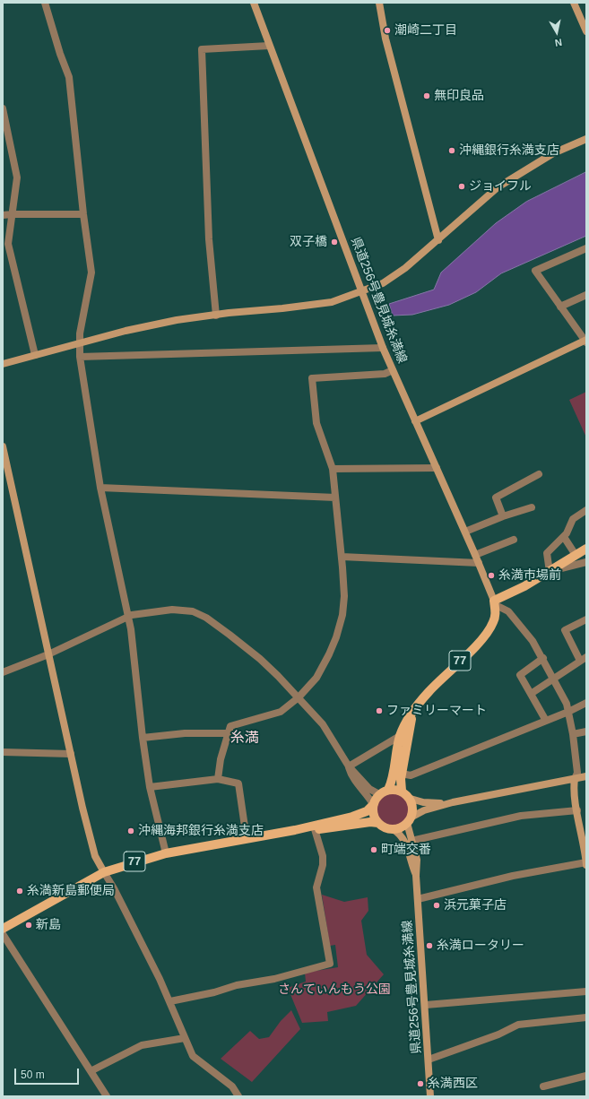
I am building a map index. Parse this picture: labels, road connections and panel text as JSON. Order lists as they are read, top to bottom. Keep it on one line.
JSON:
{"streets":{"main road":["77"],"street":["県道256号豊見城糸満線"]},"crossings":[["県道256号豊見城糸満線","77"]],"districts":["糸満"],"parks":["さんてぃんもう公園"],"places":["潮崎二丁目","無印良品","沖縄銀行糸満支店","ジョイフル","双子橋","糸満市場前","ファミリーマート","沖縄海邦銀行糸満支店","町端交番","糸満新島郵便局","浜元菓子店","新島","糸満ロータリー","糸満西区"],"scale_bar":"50 m","north":"bottom"}
